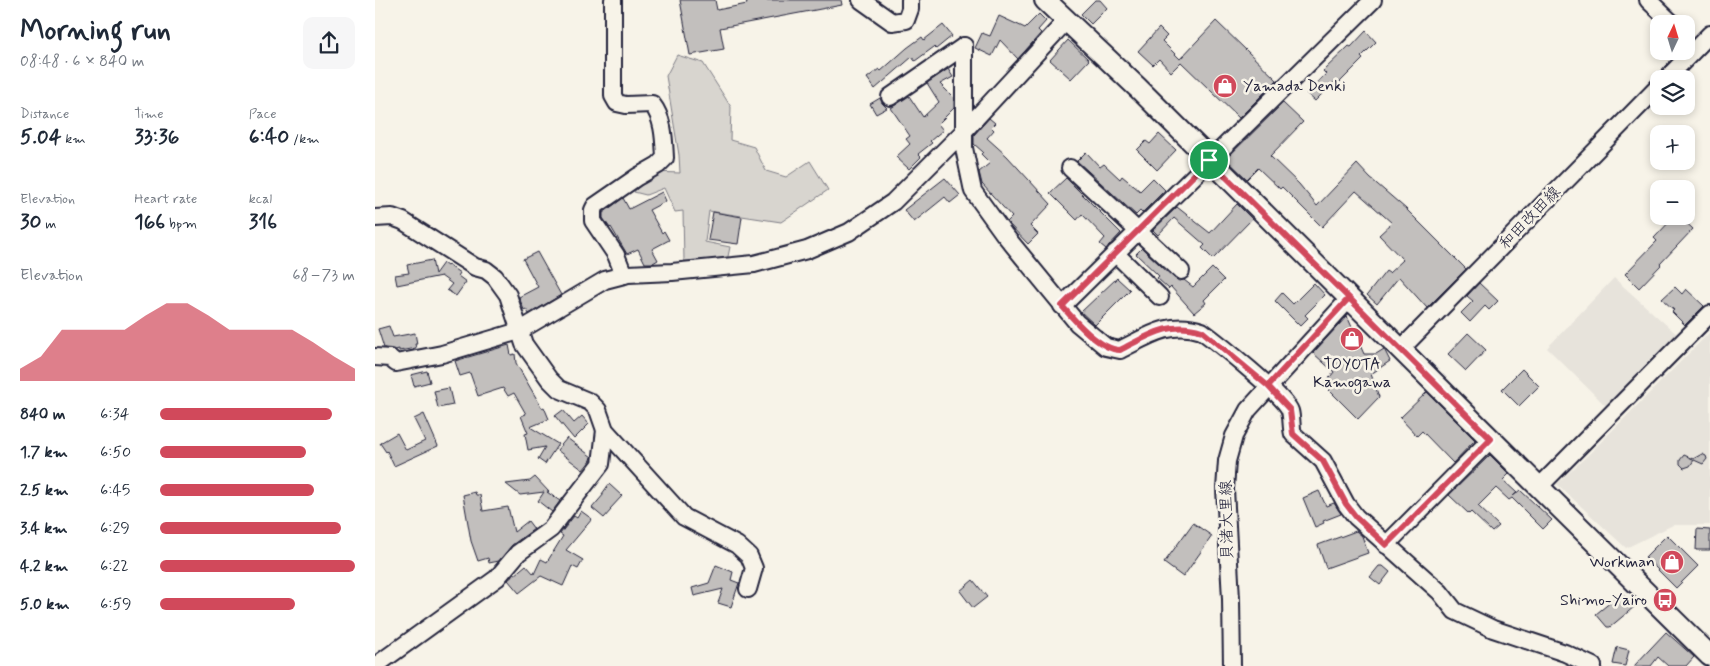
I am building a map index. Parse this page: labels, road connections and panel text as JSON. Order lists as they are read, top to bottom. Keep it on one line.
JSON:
{"streets":{"street":["和田改田線","貝渚大里線"]},"places":{"shop":["Yamada Denki","TOYOTA Kamogawa","Workman"],"bus stop":["Shimo-Yairo"]},"north":"top","page":{"heading":["Morning run","08:48 · 6 × 840 m"],"map_buttons":["+","−"],"stats":[["Distance","5.04 km"],["Time","33:36"],["Pace","6:40 /km"],["Elevation","30 m"],["Heart rate","166 bpm"],["kcal","316"]],"chart":["Elevation","68–73 m"],"list":[{"name":"840 m","note":"6:34"},{"name":"1.7 km","note":"6:50"},{"name":"2.5 km","note":"6:45"},{"name":"3.4 km","note":"6:29"},{"name":"4.2 km","note":"6:22"},{"name":"5.0 km","note":"6:59"}]}}
